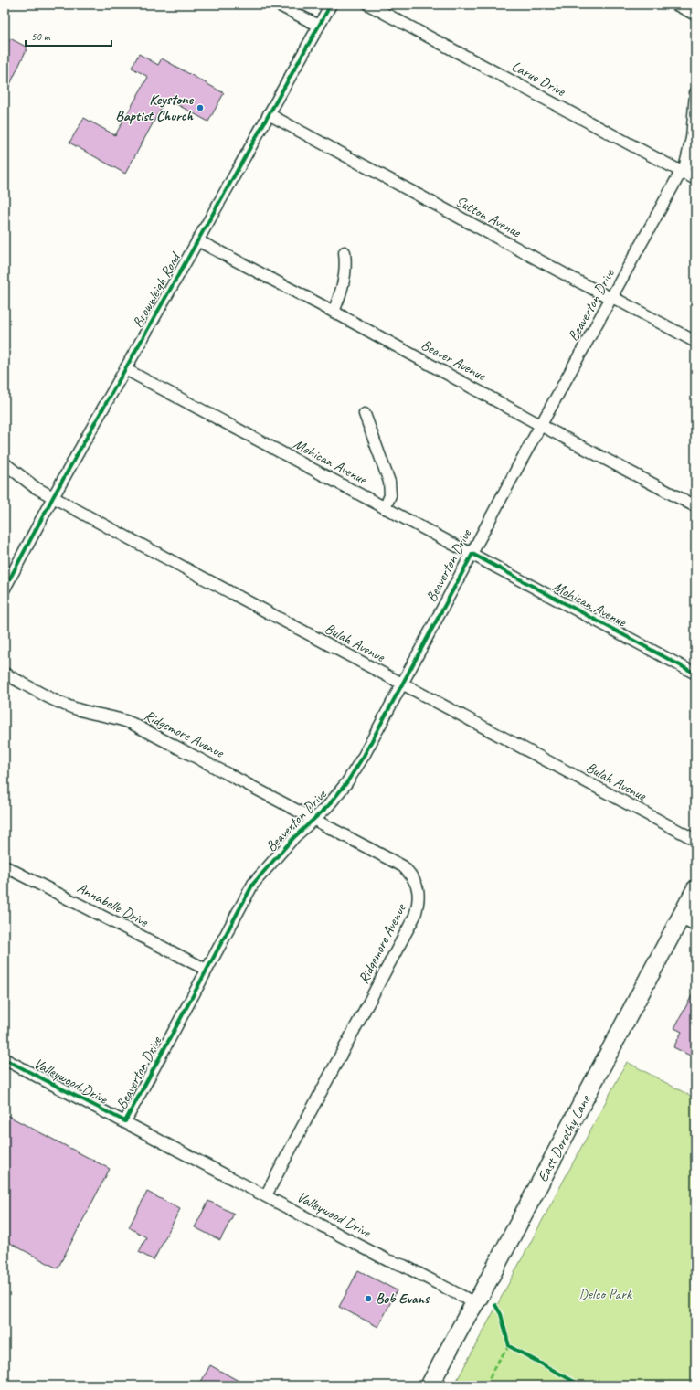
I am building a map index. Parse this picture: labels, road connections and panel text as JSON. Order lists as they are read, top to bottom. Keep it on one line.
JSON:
{"streets":{"main road":["East Dorothy Lane"],"street":["Larue Drive","Sutton Avenue","Brownleigh Road","Beaverton Drive","Beaver Avenue","Mohican Avenue","Bulah Avenue","Ridgemore Avenue","Annabelle Drive","Valleywood Drive"]},"crossings":[["Larue Drive","Beaverton Drive"],["Sutton Avenue","Brownleigh Road"],["Sutton Avenue","Beaverton Drive"],["Brownleigh Road","Beaver Avenue"],["Brownleigh Road","Mohican Avenue"],["Brownleigh Road","Bulah Avenue"],["Beaverton Drive","Beaver Avenue"],["Beaverton Drive","Mohican Avenue"],["Beaverton Drive","Bulah Avenue"],["Beaverton Drive","Ridgemore Avenue"],["Beaverton Drive","Annabelle Drive"],["Beaverton Drive","Valleywood Drive"],["Ridgemore Avenue","Valleywood Drive"],["Valleywood Drive","East Dorothy Lane"]],"parks":["Delco Park"],"places":["Keystone Baptist Church","Bob Evans"],"scale_bar":"50 m"}
